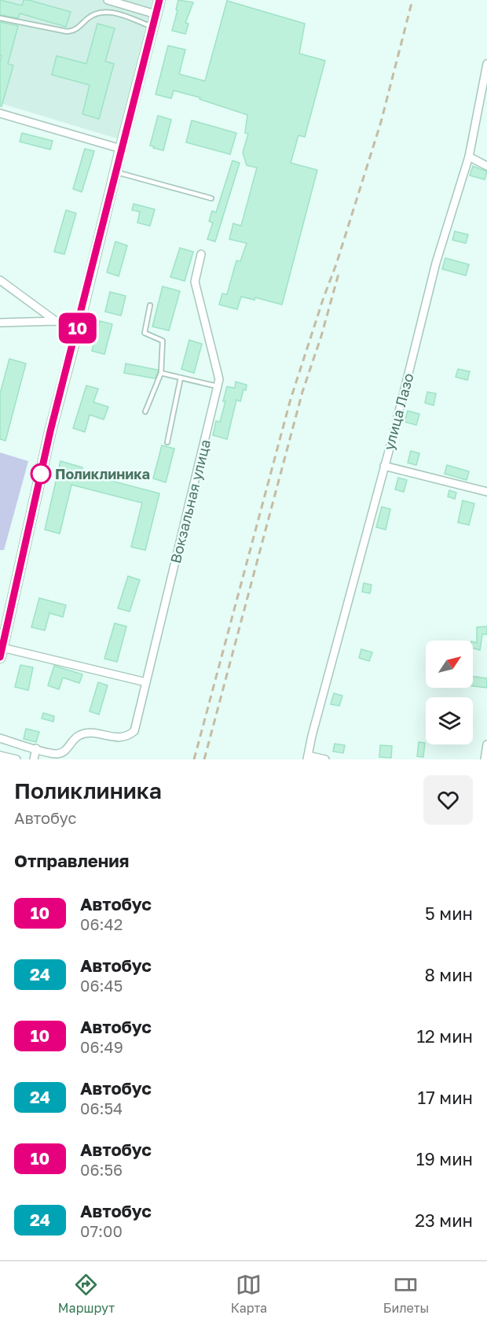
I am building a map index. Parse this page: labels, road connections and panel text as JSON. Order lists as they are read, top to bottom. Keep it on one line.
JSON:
{"streets":{"street":["улица Лазо","Вокзальная улица"]},"places":["Поликлиника"],"lines":["bus line 10"],"north":"top right","page":{"on_map":"10","heading":[["Поликлиника","Автобус"],"Отправления"],"list":[{"mark":"10","name":"Автобус","note":"06:42","value":"5 мин"},{"mark":"24","name":"Автобус","note":"06:45","value":"8 мин"},{"mark":"10","name":"Автобус","note":"06:49","value":"12 мин"},{"mark":"24","name":"Автобус","note":"06:54","value":"17 мин"},{"mark":"10","name":"Автобус","note":"06:56","value":"19 мин"},{"mark":"24","name":"Автобус","note":"07:00","value":"23 мин"}],"tabs":["Маршрут","Карта","Билеты"]}}
